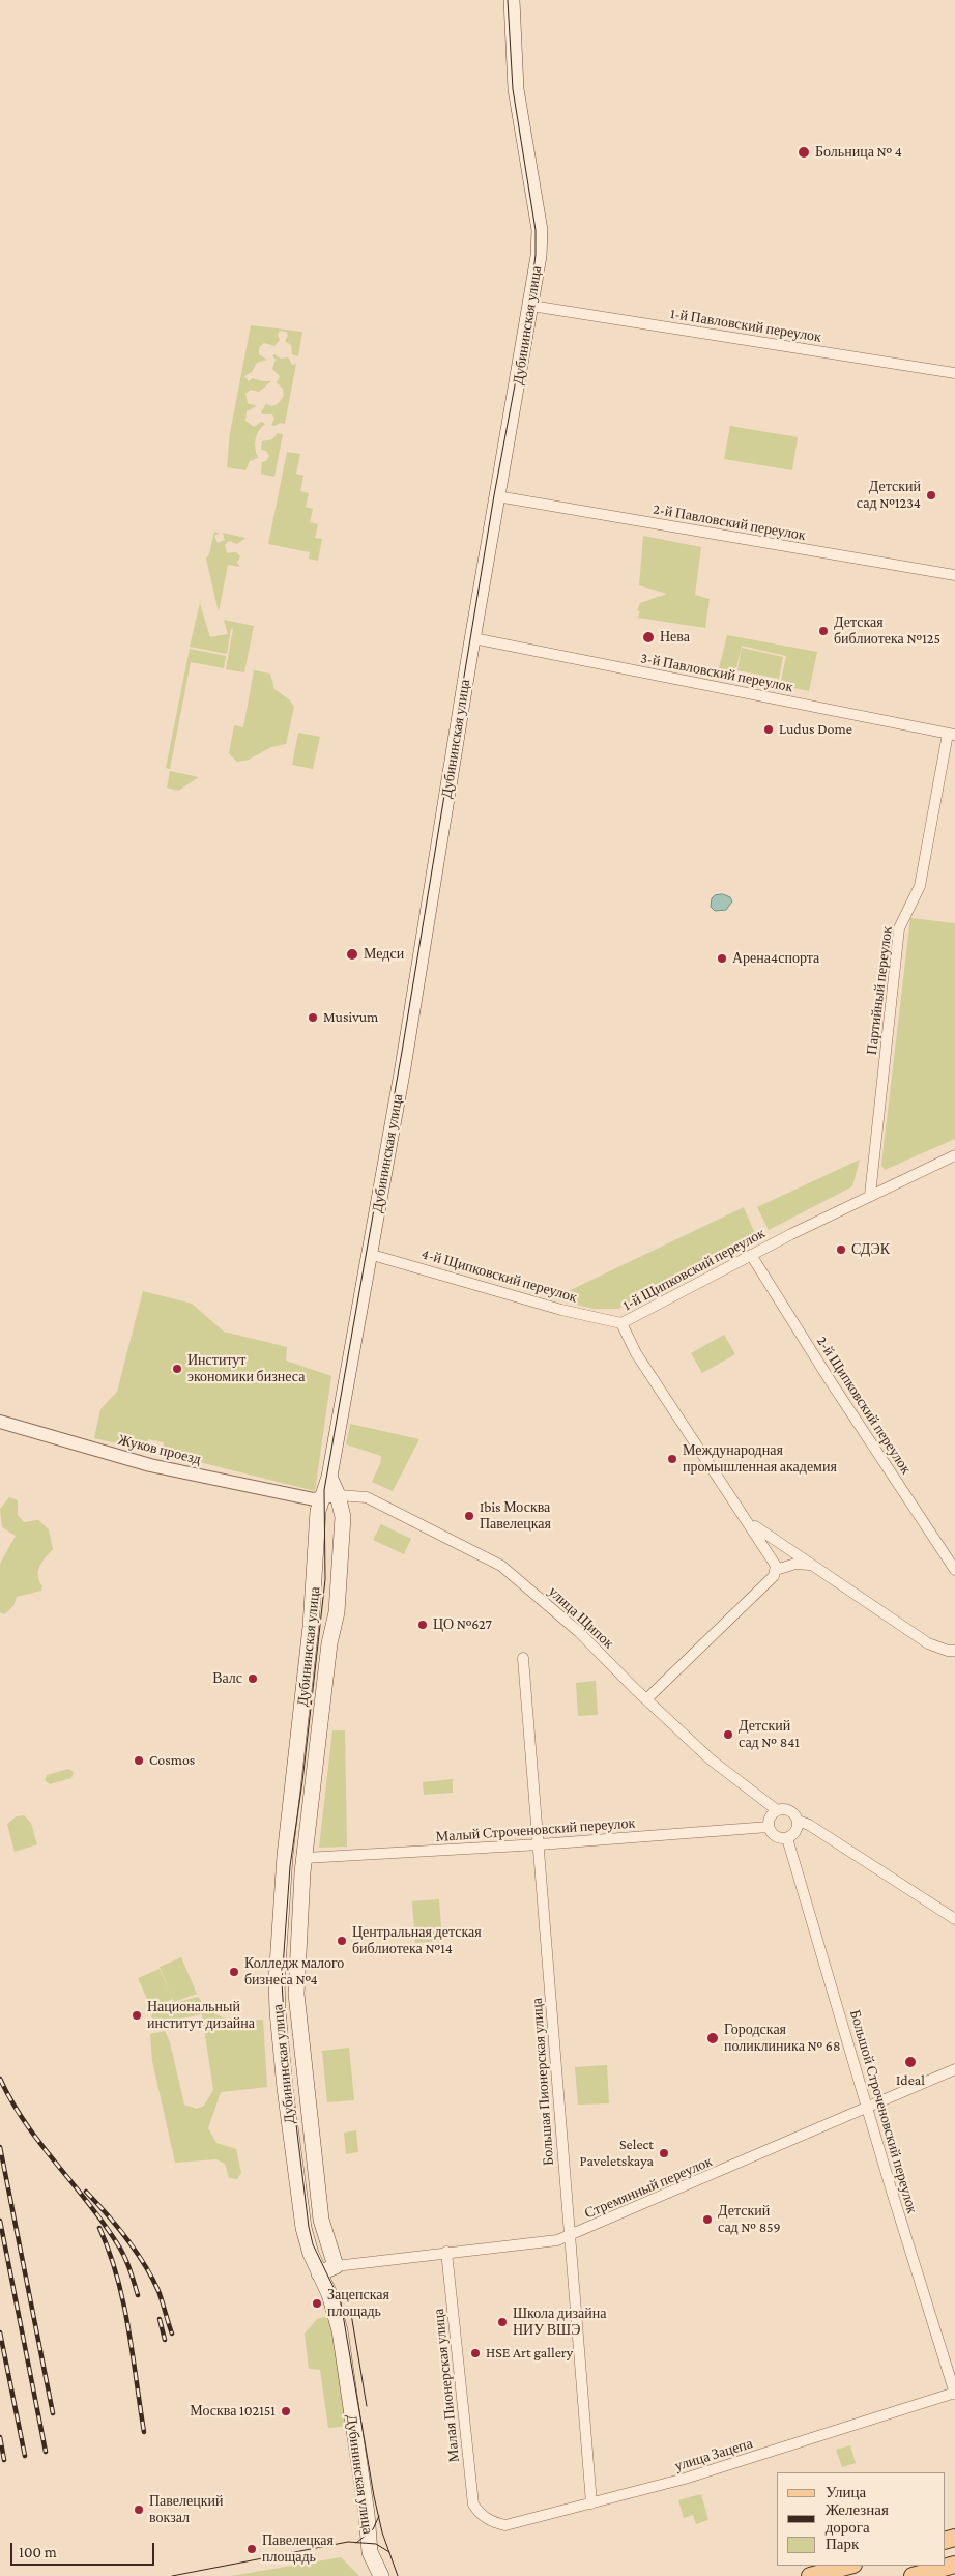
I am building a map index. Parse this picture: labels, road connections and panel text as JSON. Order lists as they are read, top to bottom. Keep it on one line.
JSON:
{"streets":{"main road":["Дубининская улица"],"street":["1-й Павловский переулок","2-й Павловский переулок","3-й Павловский переулок","Партийный переулок","1-й Щипковский переулок","4-й Щипковский переулок","2-й Щипковский переулок","Жуков проезд","улица Щипок","Малый Строченовский переулок","Большая Пионерская улица","Большой Строченовский переулок","Стремянный переулок","Малая Пионерская улица","улица Зацепа"]},"crossings":[["Дубининская улица","1-й Павловский переулок"],["Дубининская улица","2-й Павловский переулок"],["Дубининская улица","3-й Павловский переулок"],["Дубининская улица","4-й Щипковский переулок"],["Дубининская улица","Жуков проезд"],["Дубининская улица","улица Щипок"],["Дубининская улица","Малый Строченовский переулок"],["Дубининская улица","Стремянный переулок"],["3-й Павловский переулок","Партийный переулок"],["Партийный переулок","1-й Щипковский переулок"],["1-й Щипковский переулок","4-й Щипковский переулок"],["1-й Щипковский переулок","2-й Щипковский переулок"],["улица Щипок","Малый Строченовский переулок"],["улица Щипок","Большой Строченовский переулок"],["Малый Строченовский переулок","Большая Пионерская улица"],["Малый Строченовский переулок","Большой Строченовский переулок"],["Большая Пионерская улица","Стремянный переулок"],["Большая Пионерская улица","улица Зацепа"],["Большой Строченовский переулок","Стремянный переулок"],["Большой Строченовский переулок","улица Зацепа"],["Стремянный переулок","Малая Пионерская улица"],["Малая Пионерская улица","улица Зацепа"]],"places":["Больница № 4","Детский сад №1234","Детская библиотека №125","Нева","Ludus Dome","Медси","Арена4спорта","Musivum","СДЭК","Институт экономики бизнеса","Международная промышленная академия","Ibis Москва Павелецкая","ЦО №627","Валс","Детский сад № 841","Cosmos","Центральная детская библиотека №14","Колледж малого бизнеса №4","Национальный институт дизайна","Городская поликлиника № 68","Ideal","Select Paveletskaya","Детский сад № 859","Зацепская площадь","Школа дизайна НИУ ВШЭ","HSE Art gallery","Москва 102151","Павелецкий вокзал","Павелецкая площадь"],"legend":["Улица","Железная дорога","Парк"],"scale_bar":"100 m"}
